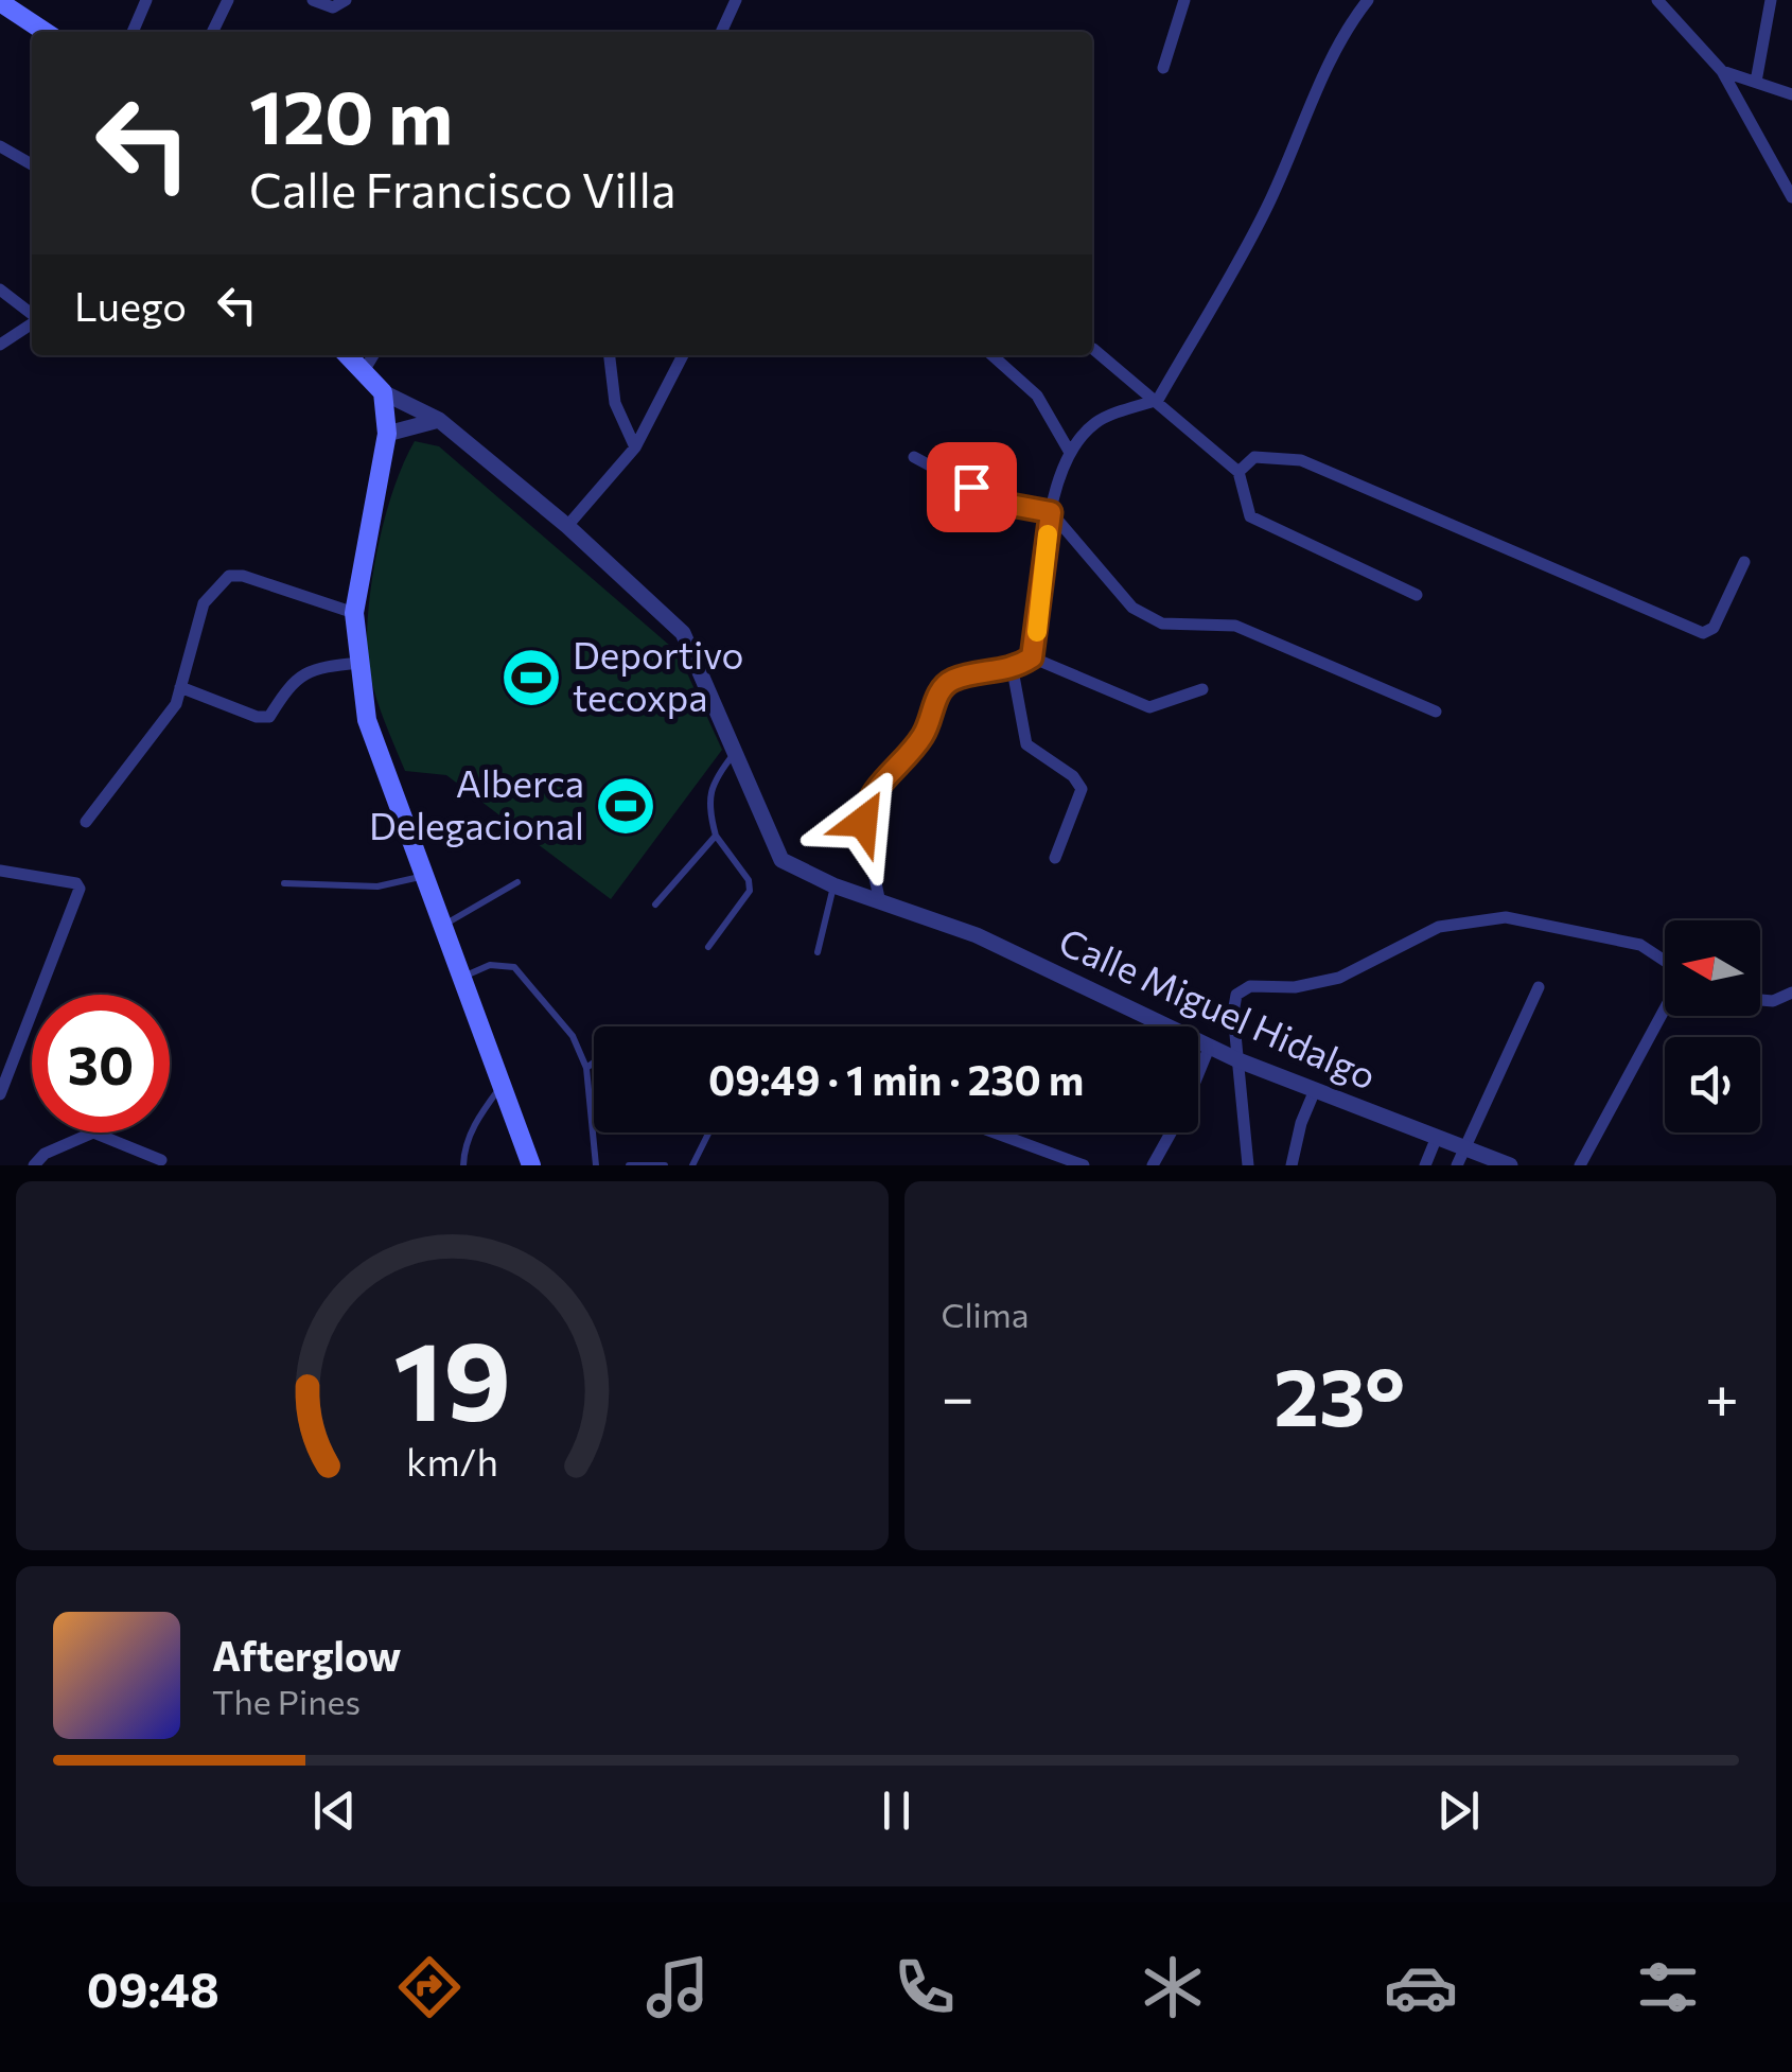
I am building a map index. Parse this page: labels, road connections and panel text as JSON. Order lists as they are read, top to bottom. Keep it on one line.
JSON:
{"streets":{"street":["Calle Miguel Hidalgo"]},"places":{"sports":["Deportivo tecoxpa","Alberca Delegacional"]},"north":"left","page":{"turn":["120 m","Calle Francisco Villa"],"then":"Luego","limit":"30","trip":"09:49 · 1 min · 230 m","tile":"Clima","heat":["−","23°","+"],"song":["Afterglow","The Pines"],"tabs":"09:48","gauge":["19","km/h"]}}
